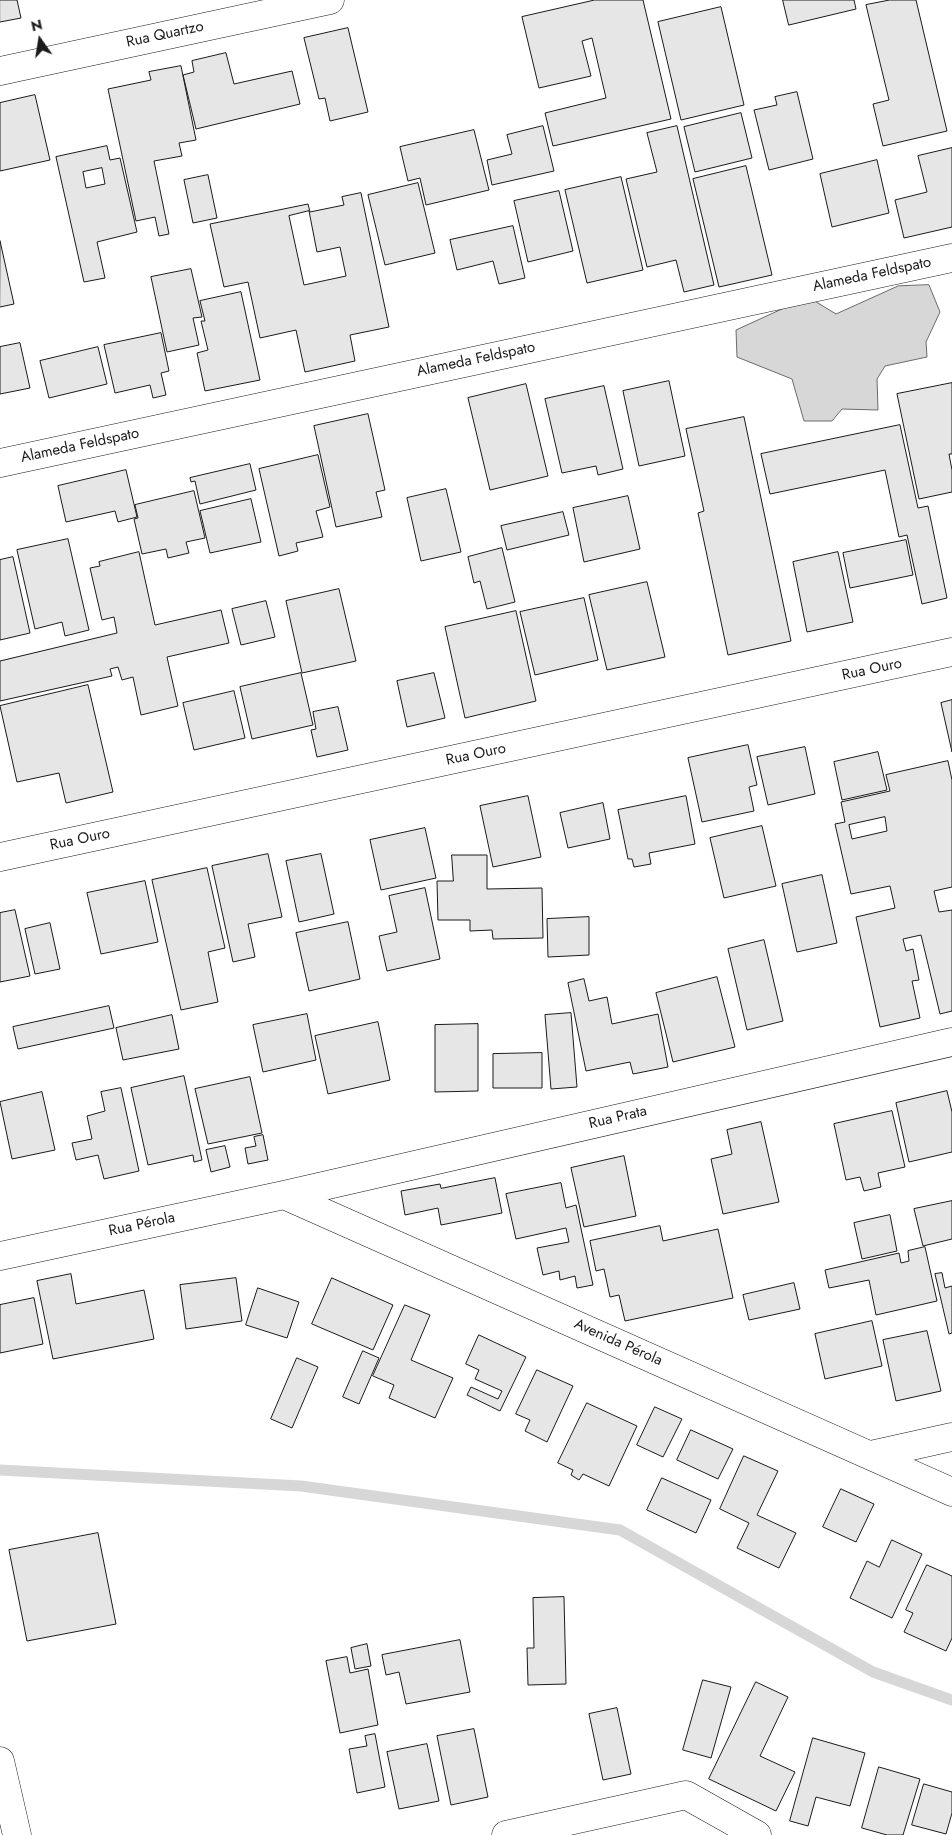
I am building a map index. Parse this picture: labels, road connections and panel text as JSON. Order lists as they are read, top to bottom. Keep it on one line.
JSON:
{"streets":{"street":["Rua Quartzo","Alameda Feldspato","Rua Ouro","Rua Prata","Rua Pérola","Avenida Pérola"]},"crossings":[["Rua Prata","Rua Pérola"],["Rua Prata","Avenida Pérola"],["Rua Pérola","Avenida Pérola"]],"north":"top"}
